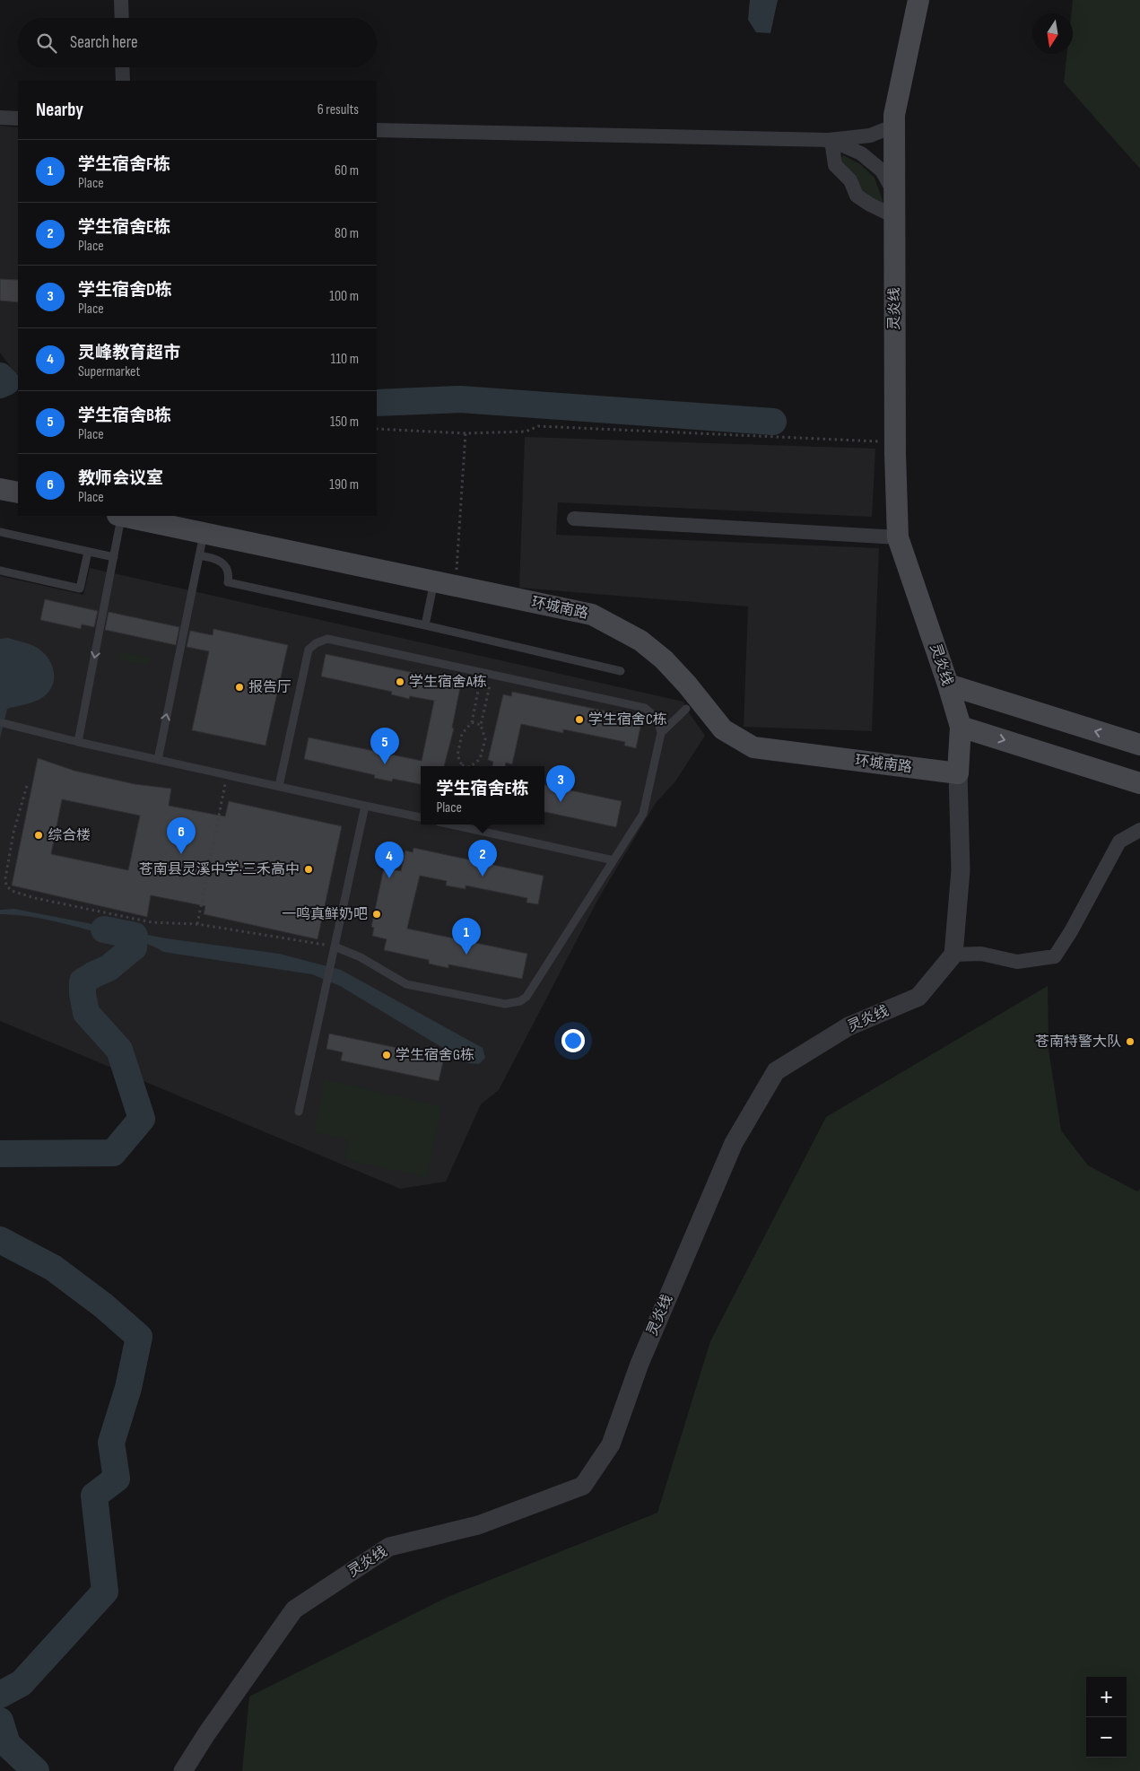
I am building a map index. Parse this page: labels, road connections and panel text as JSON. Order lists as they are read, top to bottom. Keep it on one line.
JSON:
{"streets":{"main road":["灵炎线","环城南路"]},"crossings":[["灵炎线","环城南路"]],"places":["学生宿舍A栋","报告厅","学生宿舍C栋","综合楼","苍南县灵溪中学·三禾高中","一鸣真鲜奶吧","苍南特警大队","学生宿舍G栋"],"north":"bottom","page":{"search":"Search here","heading":["Nearby","6 results"],"list":[{"mark":"1","name":"学生宿舍F栋","note":"Place","value":"60 m"},{"mark":"2","name":"学生宿舍E栋","note":"Place","value":"80 m"},{"mark":"3","name":"学生宿舍D栋","note":"Place","value":"100 m"},{"mark":"4","name":"灵峰教育超市","note":"Supermarket","value":"110 m"},{"mark":"5","name":"学生宿舍B栋","note":"Place","value":"150 m"},{"mark":"6","name":"教师会议室","note":"Place","value":"190 m"}],"pins":["5","3","6","2","4","1"],"popup":["学生宿舍E栋","Place"],"map_buttons":["+","−"]}}
